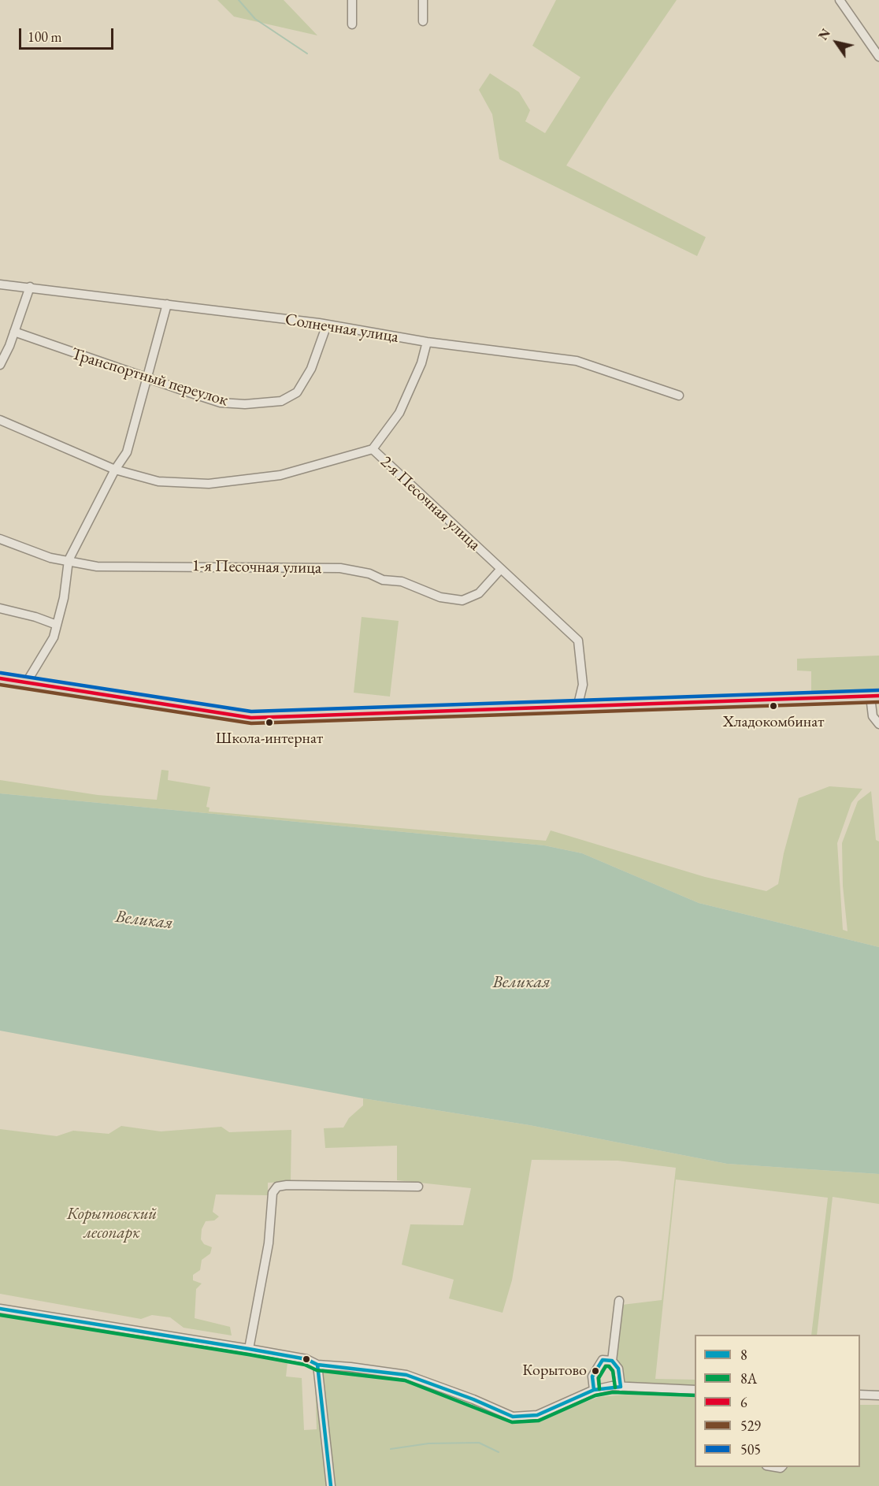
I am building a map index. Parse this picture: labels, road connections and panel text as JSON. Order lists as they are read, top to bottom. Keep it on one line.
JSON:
{"streets":{"street":["Солнечная улица","Транспортный переулок","2-я Песочная улица","1-я Песочная улица"]},"crossings":[["Солнечная улица","Транспортный переулок"],["2-я Песочная улица","1-я Песочная улица"]],"water":["Великая"],"parks":["Корытовский лесопарк"],"places":["Хладокомбинат","Школа-интернат","Корытово"],"lines":["transit line 505","transit line 6","transit line 529","transit line 8","transit line 8А"],"legend":["8","8А","6","529","505"],"scale_bar":"100 m","north":"top left"}
